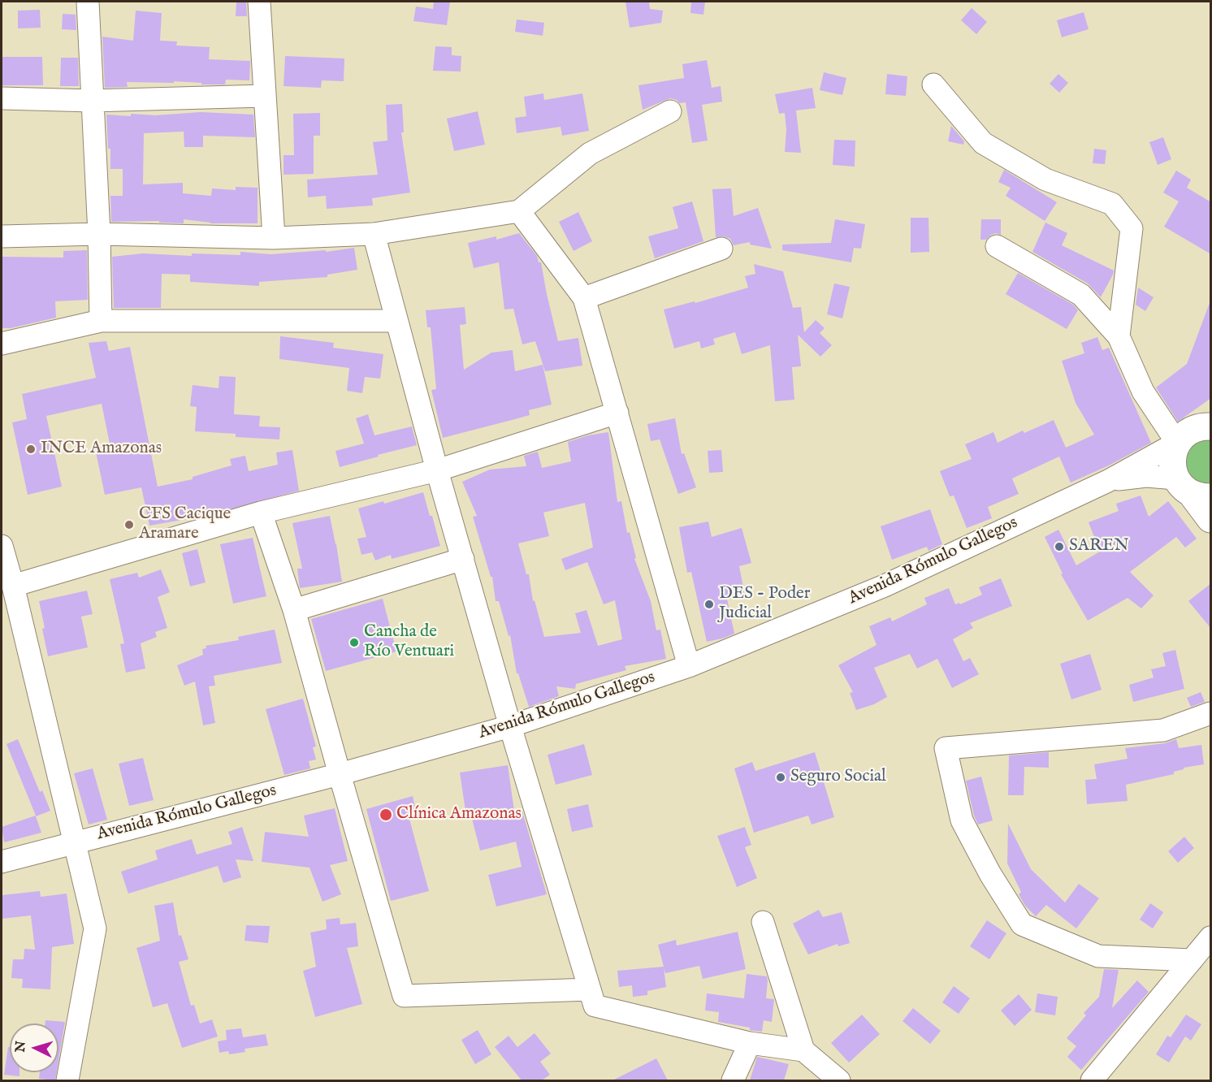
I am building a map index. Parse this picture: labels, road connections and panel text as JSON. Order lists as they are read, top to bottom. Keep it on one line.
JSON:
{"streets":{"street":["Avenida Rómulo Gallegos"]},"places":["INCE Amazonas","CFS Cacique Aramare","SAREN","DES - Poder Judicial","Cancha de Río Ventuari","Seguro Social","Clínica Amazonas"],"north":"left"}
